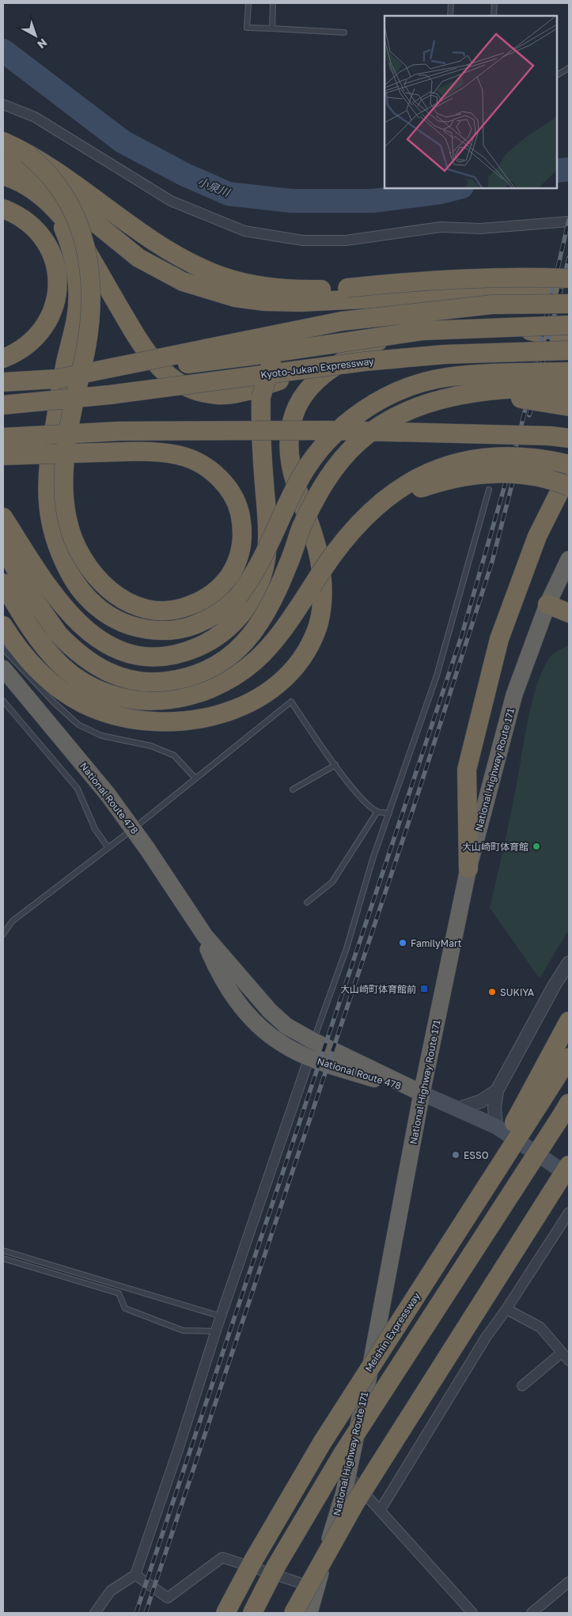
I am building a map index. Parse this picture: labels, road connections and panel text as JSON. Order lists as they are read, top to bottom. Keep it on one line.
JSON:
{"streets":{"highway":["Kyoto-Jukan Expressway","National Highway Route 171","National Route 478","Meishin Expressway"]},"crossings":[["National Highway Route 171","National Route 478"]],"water":["小泉川"],"places":{"other":["大山崎町体育館","FamilyMart","SUKIYA","ESSO"],"transit":["大山崎町体育館前"]},"north":"bottom right"}
